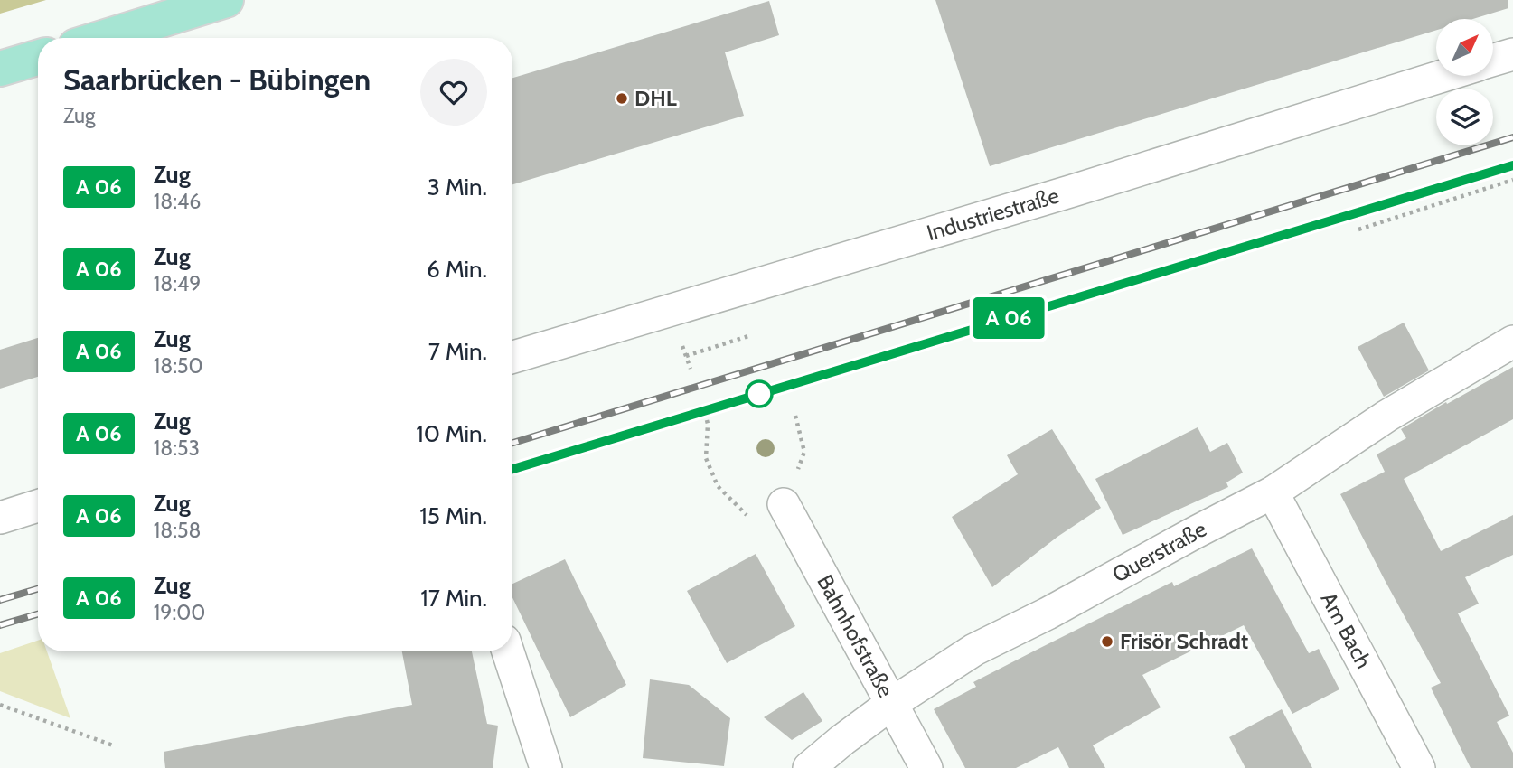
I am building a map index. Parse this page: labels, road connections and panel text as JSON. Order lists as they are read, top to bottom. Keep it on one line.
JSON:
{"streets":{"street":["Industriestraße","Querstraße","Am Bach","Bahnhofstraße"]},"crossings":[["Querstraße","Am Bach"],["Querstraße","Bahnhofstraße"]],"places":["DHL","Frisör Schradt"],"north":"top right","page":{"on_map":"A 06","heading":["Saarbrücken - Bübingen","Zug"],"list":[{"mark":"A 06","name":"Zug","note":"18:46","value":"3 Min."},{"mark":"A 06","name":"Zug","note":"18:49","value":"6 Min."},{"mark":"A 06","name":"Zug","note":"18:50","value":"7 Min."},{"mark":"A 06","name":"Zug","note":"18:53","value":"10 Min."},{"mark":"A 06","name":"Zug","note":"18:58","value":"15 Min."},{"mark":"A 06","name":"Zug","note":"19:00","value":"17 Min."}]}}
